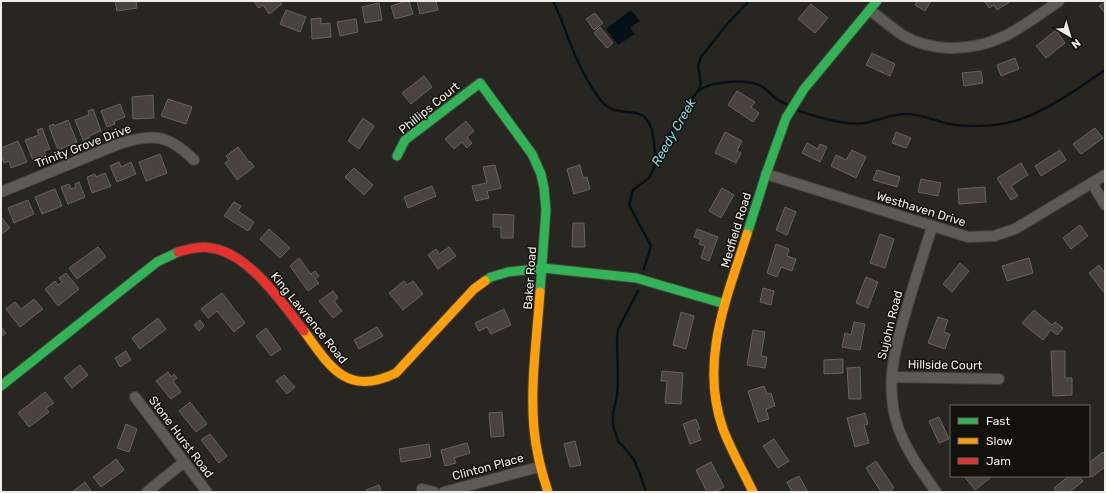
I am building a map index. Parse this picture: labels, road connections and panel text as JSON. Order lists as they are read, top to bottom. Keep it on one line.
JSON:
{"streets":{"street":["Phillips Court","Trinity Grove Drive","Westhaven Drive","Medfield Road","Baker Road","King Lawrence Road","Sujohn Road","Hillside Court","Stone Hurst Road","Clinton Place"]},"crossings":[["Phillips Court","Baker Road"],["Westhaven Drive","Medfield Road"],["Westhaven Drive","Sujohn Road"],["Medfield Road","King Lawrence Road"],["Baker Road","King Lawrence Road"],["Baker Road","Clinton Place"],["Sujohn Road","Hillside Court"]],"water":["Reedy Creek"],"legend":["Fast","Slow","Jam"],"north":"bottom right"}
